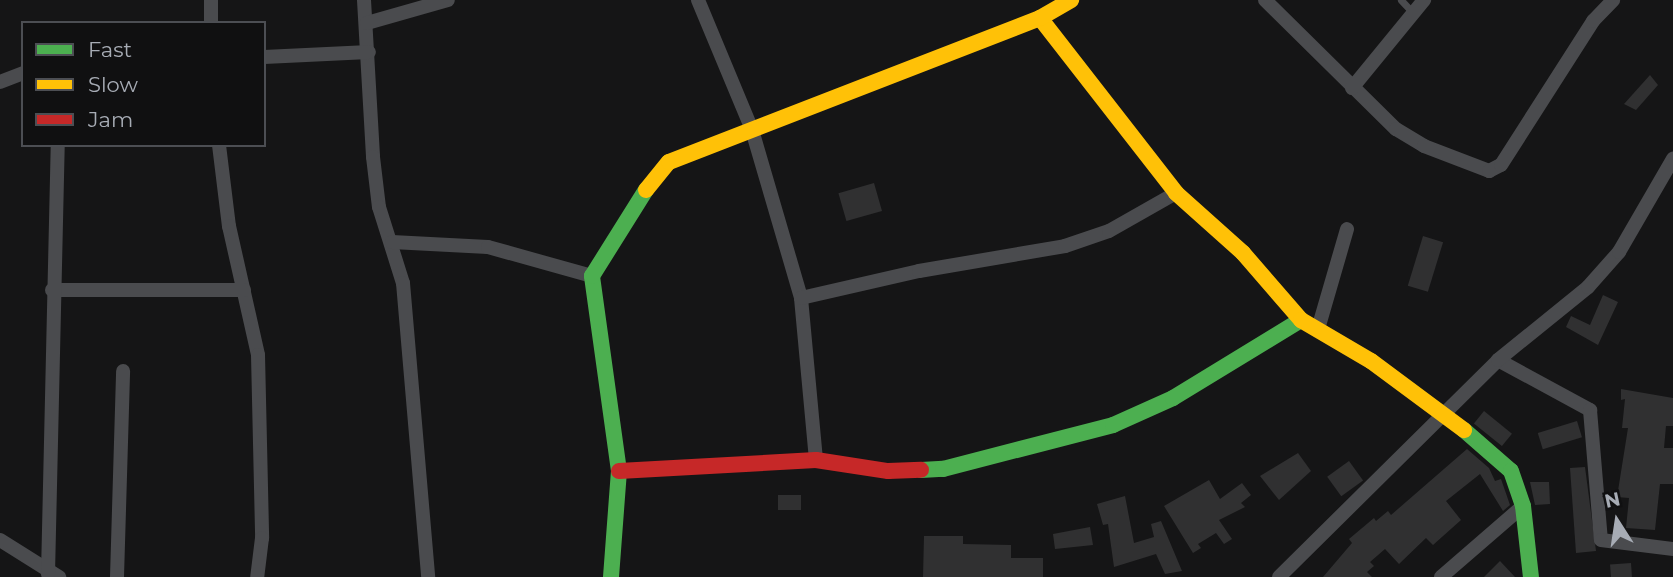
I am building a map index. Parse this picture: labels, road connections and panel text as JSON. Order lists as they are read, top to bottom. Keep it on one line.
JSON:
{"legend":["Fast","Slow","Jam"],"north":"top"}
